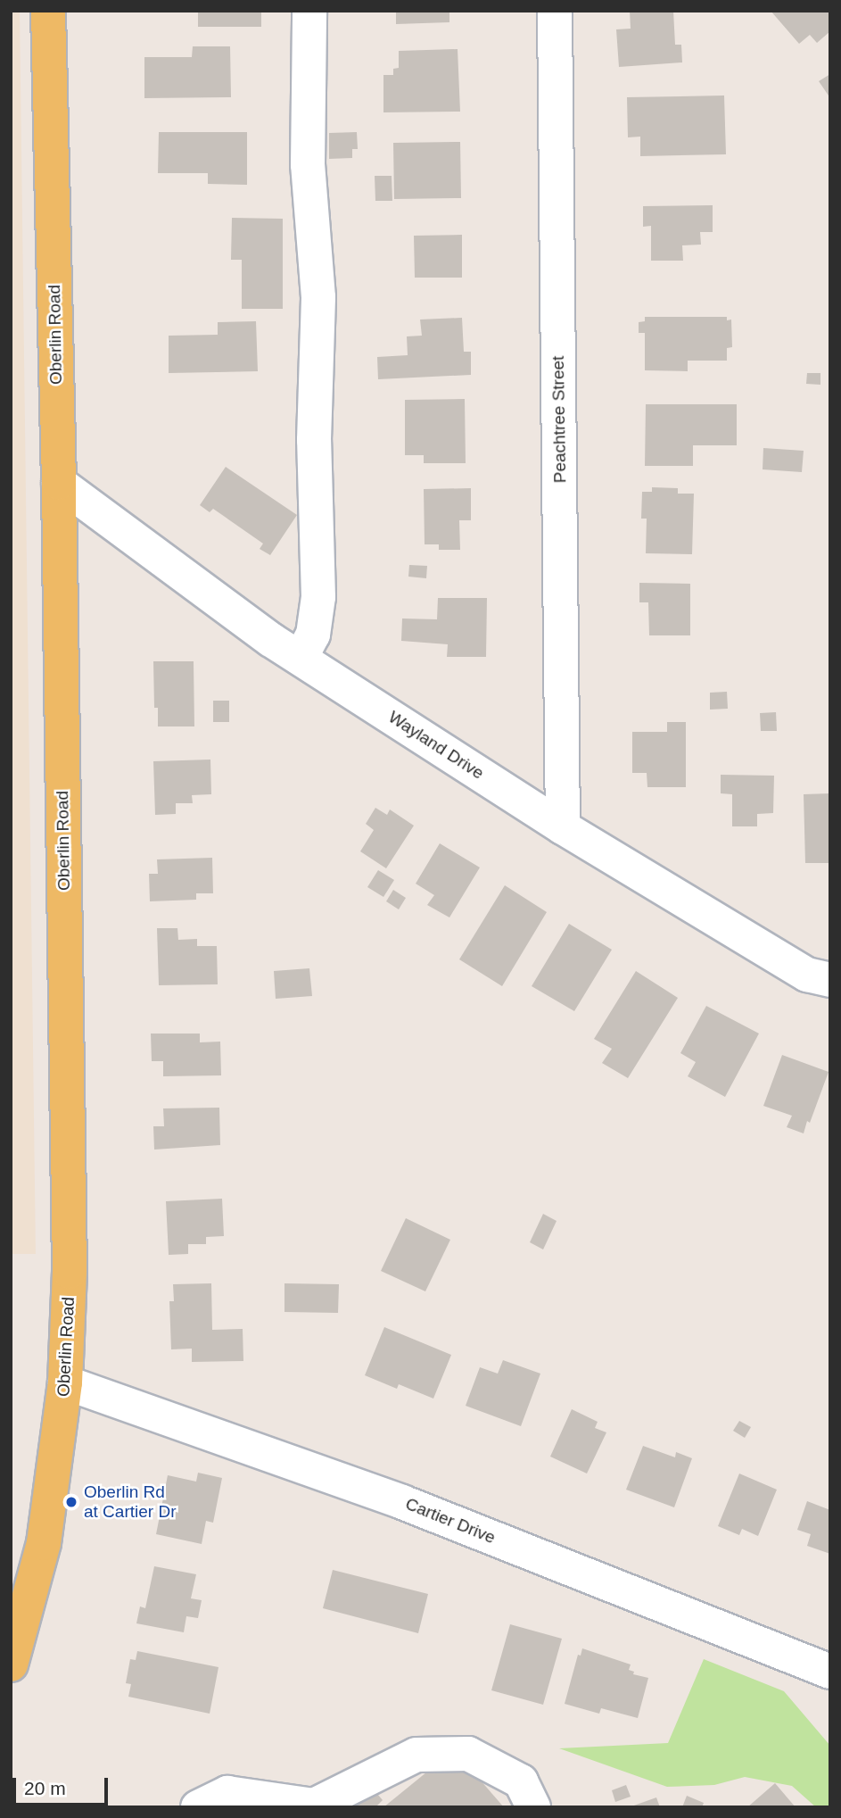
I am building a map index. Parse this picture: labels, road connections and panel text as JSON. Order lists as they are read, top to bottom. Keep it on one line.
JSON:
{"streets":{"main road":["Oberlin Road"],"street":["Peachtree Street","Wayland Drive","Cartier Drive"]},"crossings":[["Oberlin Road","Wayland Drive"],["Oberlin Road","Cartier Drive"],["Peachtree Street","Wayland Drive"]],"places":["Oberlin Rd at Cartier Dr"],"scale_bar":"20 m"}
